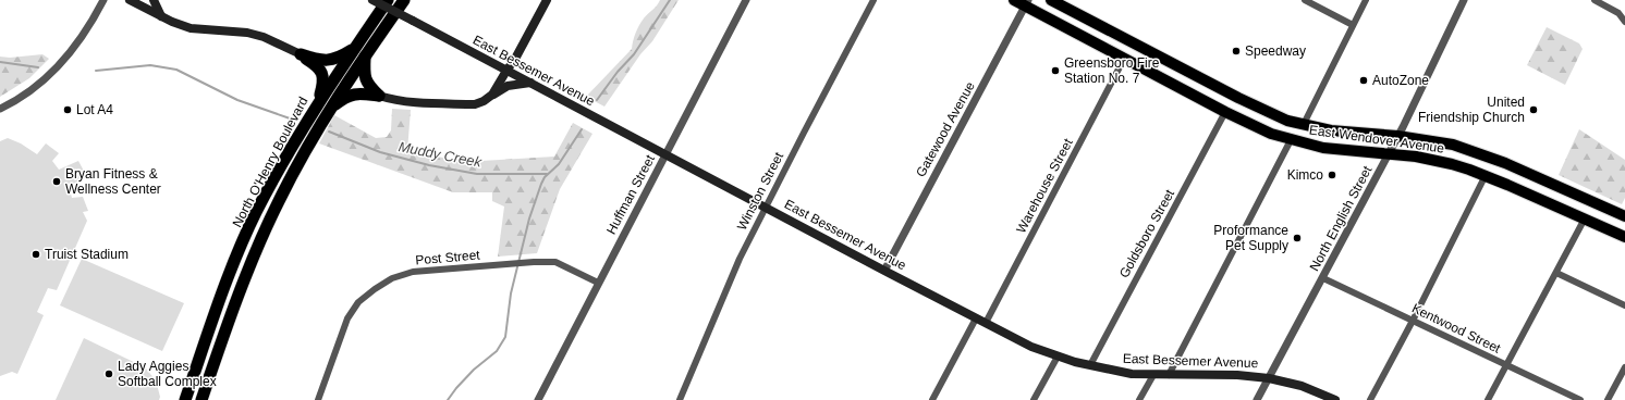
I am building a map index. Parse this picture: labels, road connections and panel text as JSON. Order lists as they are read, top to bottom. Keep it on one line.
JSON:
{"streets":{"highway":["East Wendover Avenue","North O'Henry Boulevard"],"main road":["East Bessemer Avenue"],"street":["Gatewood Avenue","Warehouse Street","Winston Street","Huffman Street","North English Street","Goldsboro Street","Post Street","Kentwood Street"]},"crossings":[["East Bessemer Avenue","Gatewood Avenue"],["East Bessemer Avenue","Warehouse Street"],["East Bessemer Avenue","Winston Street"],["East Bessemer Avenue","Huffman Street"],["East Bessemer Avenue","North English Street"],["East Bessemer Avenue","Goldsboro Street"],["Gatewood Avenue","East Wendover Avenue"],["East Wendover Avenue","Warehouse Street"],["East Wendover Avenue","North English Street"],["East Wendover Avenue","Goldsboro Street"],["Huffman Street","Post Street"],["North English Street","Kentwood Street"]],"water":["Muddy Creek"],"places":["Speedway","Greensboro Fire Station No. 7","AutoZone","Lot A4","United Friendship Church","Kimco","Bryan Fitness & Wellness Center","Proformance Pet Supply","Truist Stadium","Lady Aggies Softball Complex"]}
